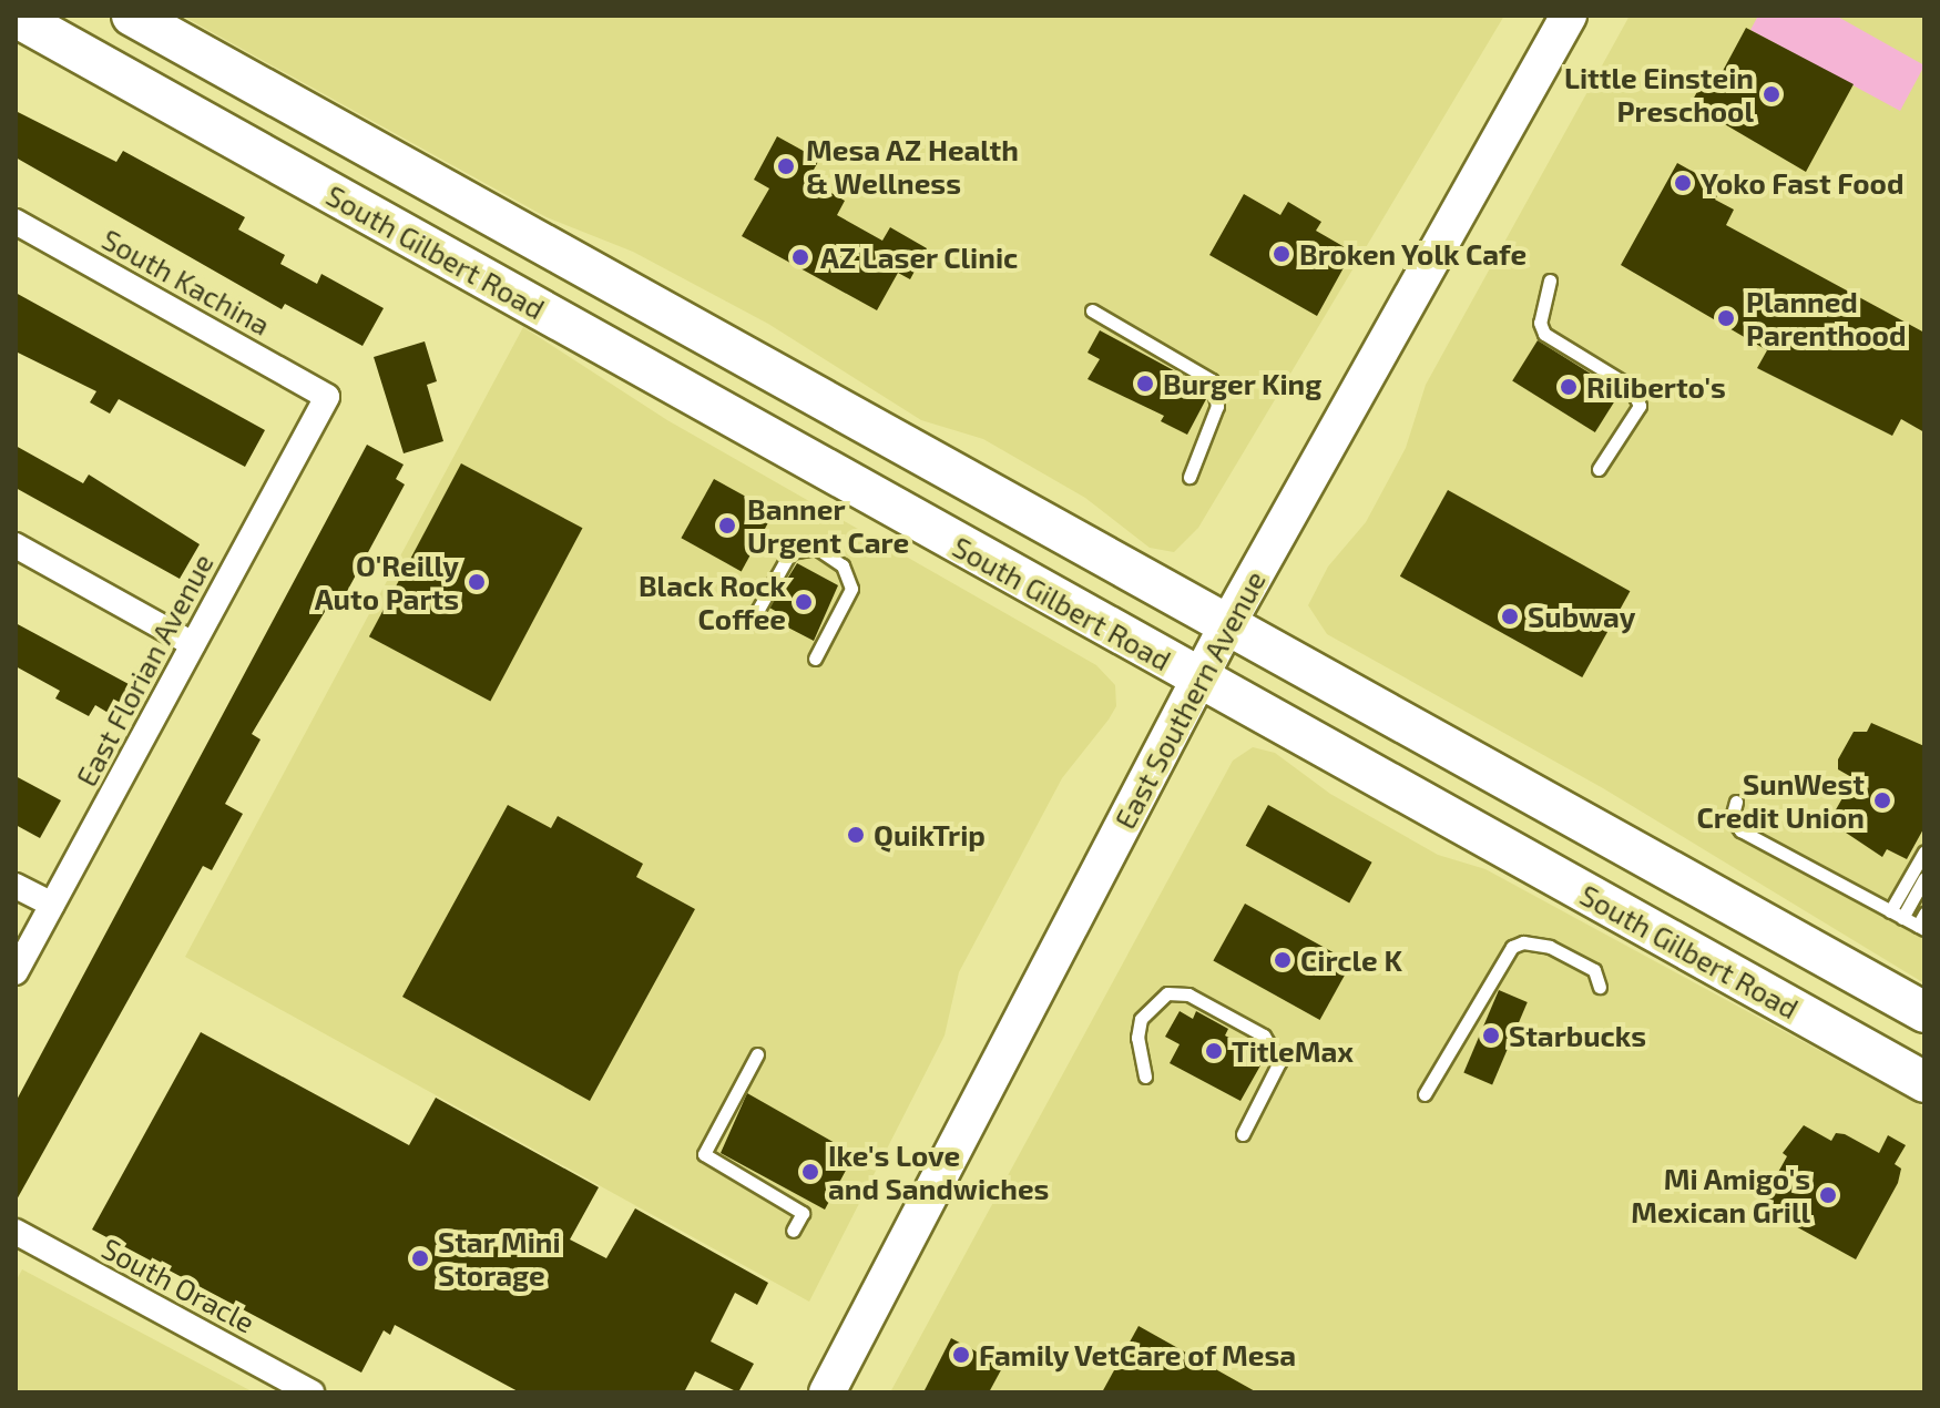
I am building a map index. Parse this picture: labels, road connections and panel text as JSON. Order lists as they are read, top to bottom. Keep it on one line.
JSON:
{"streets":{"main road":["South Gilbert Road","East Southern Avenue"],"street":["South Kachina","East Florian Avenue","South Oracle"]},"crossings":[["South Gilbert Road","East Southern Avenue"],["South Kachina","East Florian Avenue"]],"places":["Little Einstein Preschool","Mesa AZ Health & Wellness","Yoko Fast Food","Broken Yolk Cafe","AZ Laser Clinic","Planned Parenthood","Burger King","Riliberto's","Banner Urgent Care","O'Reilly Auto Parts","Black Rock Coffee","Subway","SunWest Credit Union","QuikTrip","Circle K","Starbucks","TitleMax","Ike's Love and Sandwiches","Mi Amigo's Mexican Grill","Star Mini Storage","Family VetCare of Mesa"]}
